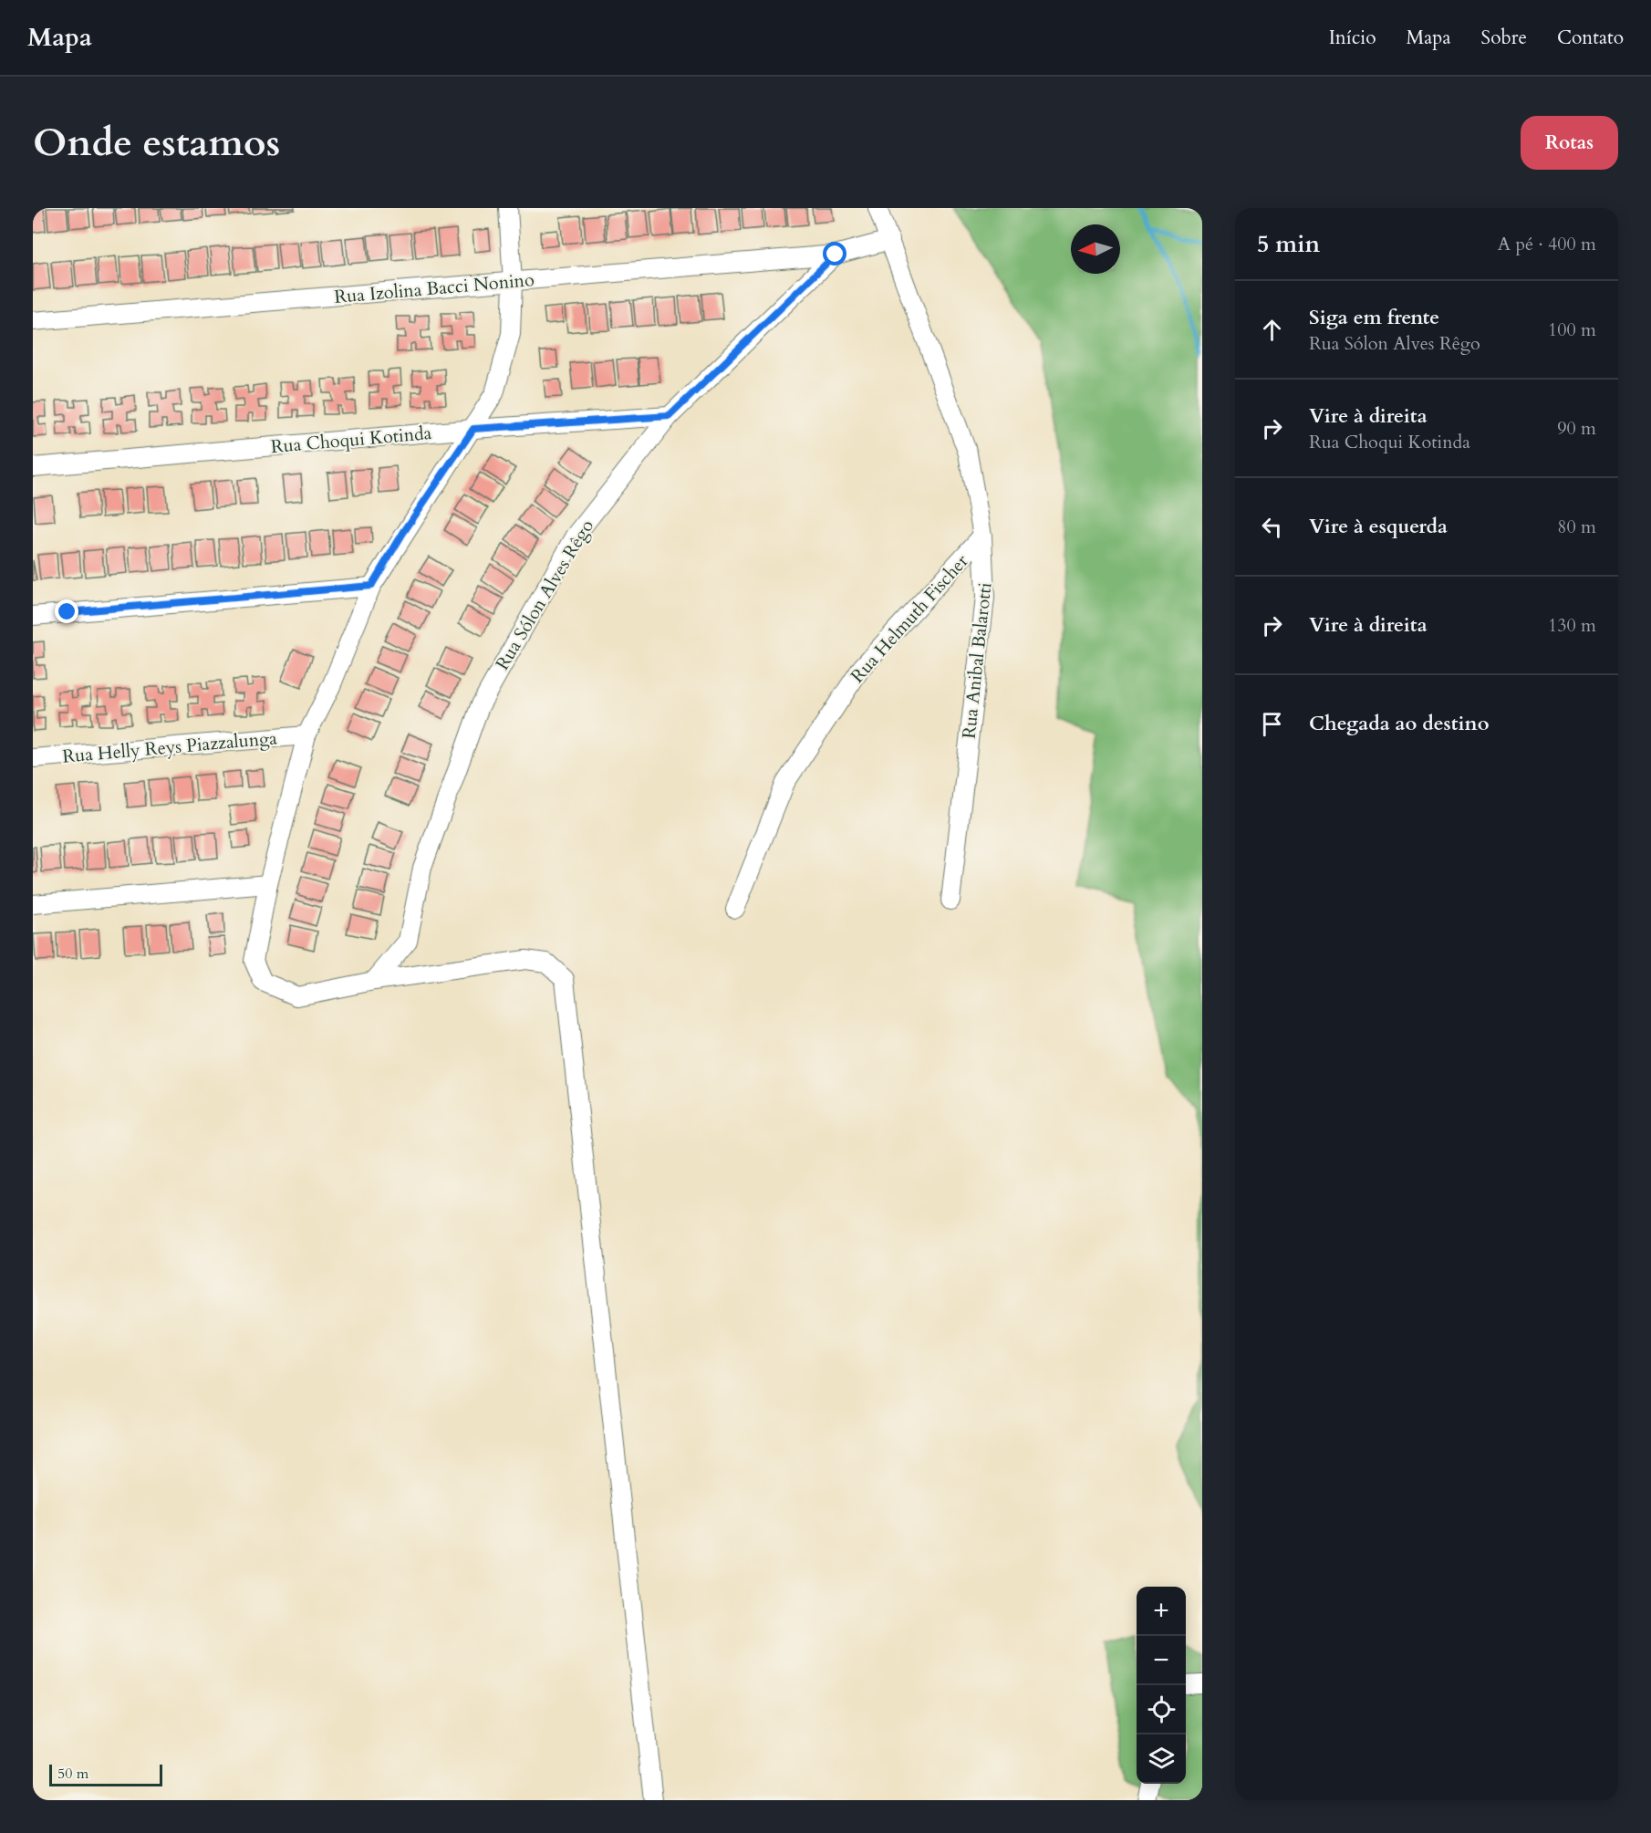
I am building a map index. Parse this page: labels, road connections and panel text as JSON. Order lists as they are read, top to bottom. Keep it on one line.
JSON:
{"streets":{"street":["Rua Izolina Bacci Nonino","Rua Choqui Kotinda","Rua Sólon Alves Rêgo","Rua Helmuth Fischer","Rua Anibal Balarotti","Rua Helly Reys Piazzalunga"]},"crossings":[["Rua Izolina Bacci Nonino","Rua Sólon Alves Rêgo"],["Rua Choqui Kotinda","Rua Sólon Alves Rêgo"],["Rua Sólon Alves Rêgo","Rua Anibal Balarotti"],["Rua Helmuth Fischer","Rua Anibal Balarotti"]],"scale_bar":"50 m","north":"left","page":{"header":"Mapa","nav":["Início","Mapa","Sobre","Contato"],"buttons":"Rotas","title":"Onde estamos","heading":["5 min","A pé · 400 m"],"list":[["Siga em frente","Rua Sólon Alves Rêgo","100 m"],["Vire à direita","Rua Choqui Kotinda","90 m"],["Vire à esquerda","80 m"],["Vire à direita","130 m"],"Chegada ao destino"],"map_buttons":["+","−"],"scale":"50 m"}}
